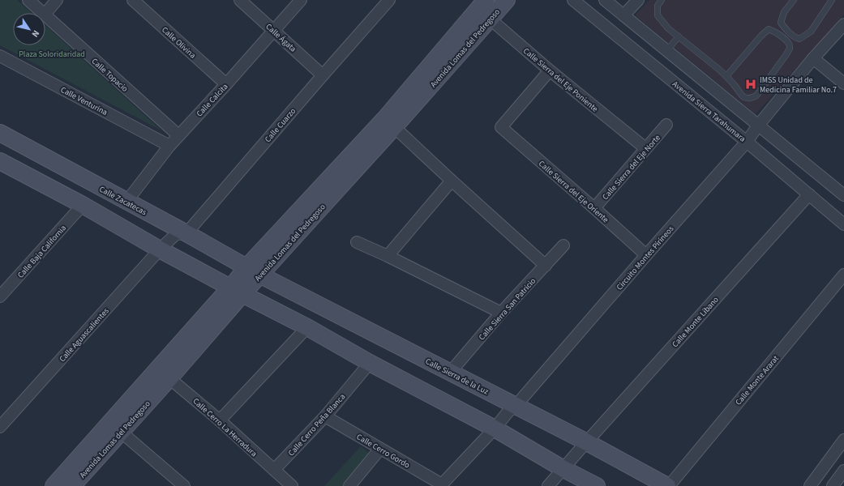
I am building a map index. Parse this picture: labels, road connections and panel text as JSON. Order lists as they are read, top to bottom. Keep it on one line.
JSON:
{"streets":{"street":["Calle Ágata","Calle Olivina","Avenida Lomas del Pedregoso","Calle Topacio","Calle Sierra del Eje Poniente","Calle Calcita","Calle Venturina","Avenida Sierra Tarahumara","Calle Cuarzo","Calle Sierra del Eje Norte","Calle Sierra del Eje Oriente","Calle Zacatecas","Calle Baja California","Circuito Montes Pirineos","Calle Sierra San Patricio","Calle Monte Líbano","Calle Aguascalientes","Calle Sierra de la Luz","Calle Monte Ararat","Calle Cerro Peña Blanca","Calle Cerro La Herradura","Calle Cerro Gordo"]},"crossings":[["Calle Ágata","Calle Calcita"],["Calle Ágata","Calle Cuarzo"],["Calle Olivina","Calle Calcita"],["Avenida Lomas del Pedregoso","Calle Sierra del Eje Poniente"],["Avenida Lomas del Pedregoso","Calle Zacatecas"],["Avenida Lomas del Pedregoso","Calle Sierra de la Luz"],["Avenida Lomas del Pedregoso","Calle Cerro La Herradura"],["Calle Topacio","Calle Calcita"],["Calle Sierra del Eje Poniente","Calle Sierra del Eje Norte"],["Calle Sierra del Eje Poniente","Calle Sierra del Eje Oriente"],["Calle Calcita","Calle Venturina"],["Calle Calcita","Calle Zacatecas"],["Avenida Sierra Tarahumara","Circuito Montes Pirineos"],["Avenida Sierra Tarahumara","Calle Monte Líbano"],["Calle Cuarzo","Calle Zacatecas"],["Calle Cuarzo","Calle Aguascalientes"],["Calle Sierra del Eje Norte","Calle Sierra del Eje Oriente"],["Calle Sierra del Eje Oriente","Circuito Montes Pirineos"],["Calle Zacatecas","Calle Sierra de la Luz"],["Circuito Montes Pirineos","Calle Sierra de la Luz"],["Circuito Montes Pirineos","Calle Cerro Gordo"],["Calle Sierra San Patricio","Calle Sierra de la Luz"],["Calle Monte Líbano","Calle Sierra de la Luz"],["Calle Sierra de la Luz","Calle Monte Ararat"],["Calle Cerro Peña Blanca","Calle Cerro La Herradura"],["Calle Cerro Peña Blanca","Calle Cerro Gordo"]],"parks":["Plaza Soloridaridad"],"places":{"hospital":["IMSS Unidad de Medicina Familiar No.7"]},"north":"bottom right"}
